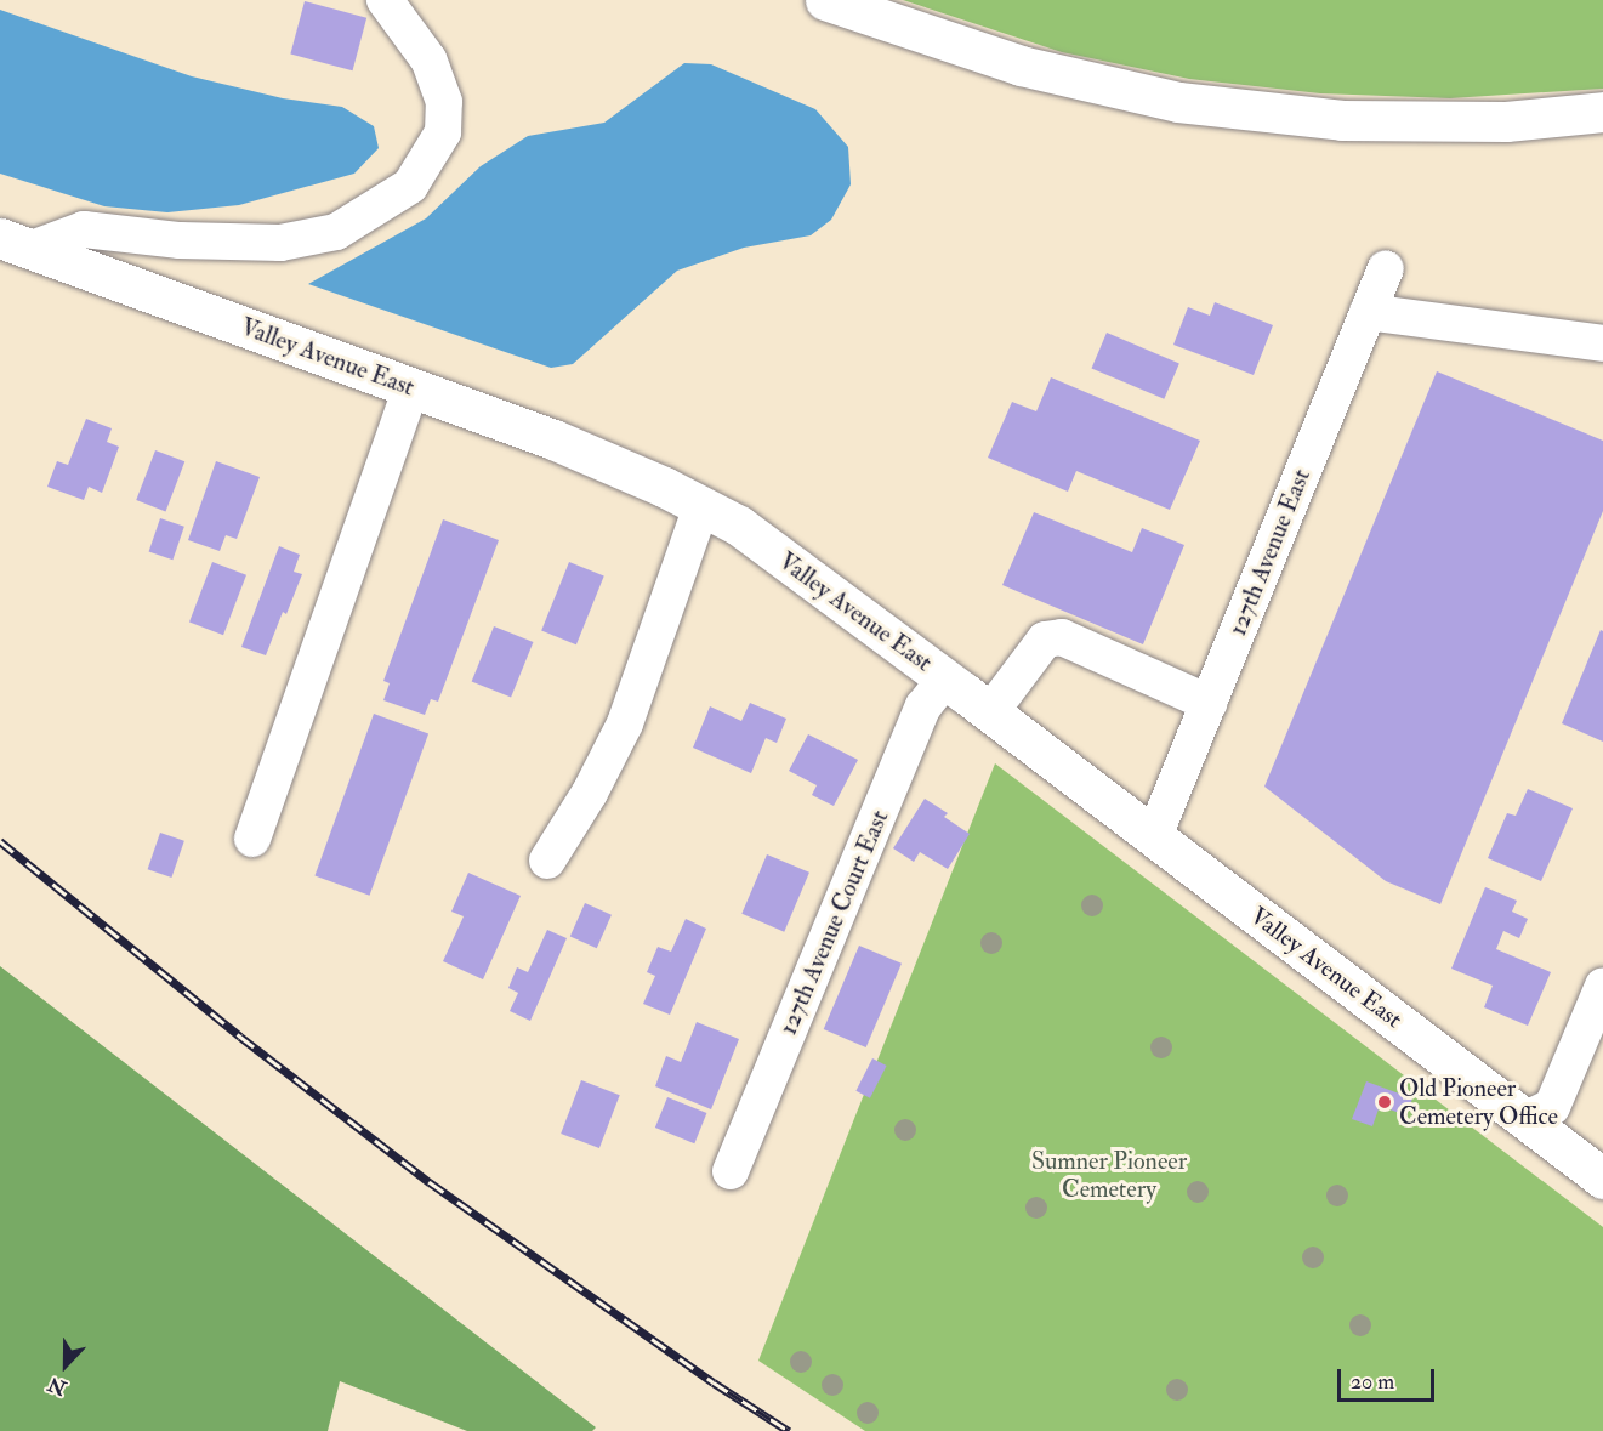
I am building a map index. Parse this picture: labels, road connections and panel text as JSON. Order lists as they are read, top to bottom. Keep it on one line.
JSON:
{"streets":{"main road":["Valley Avenue East"],"street":["127th Avenue East","127th Avenue Court East"]},"crossings":[["Valley Avenue East","127th Avenue East"],["Valley Avenue East","127th Avenue Court East"]],"parks":["Sumner Pioneer Cemetery"],"places":["Old Pioneer Cemetery Office"],"scale_bar":"20 m","north":"bottom"}
